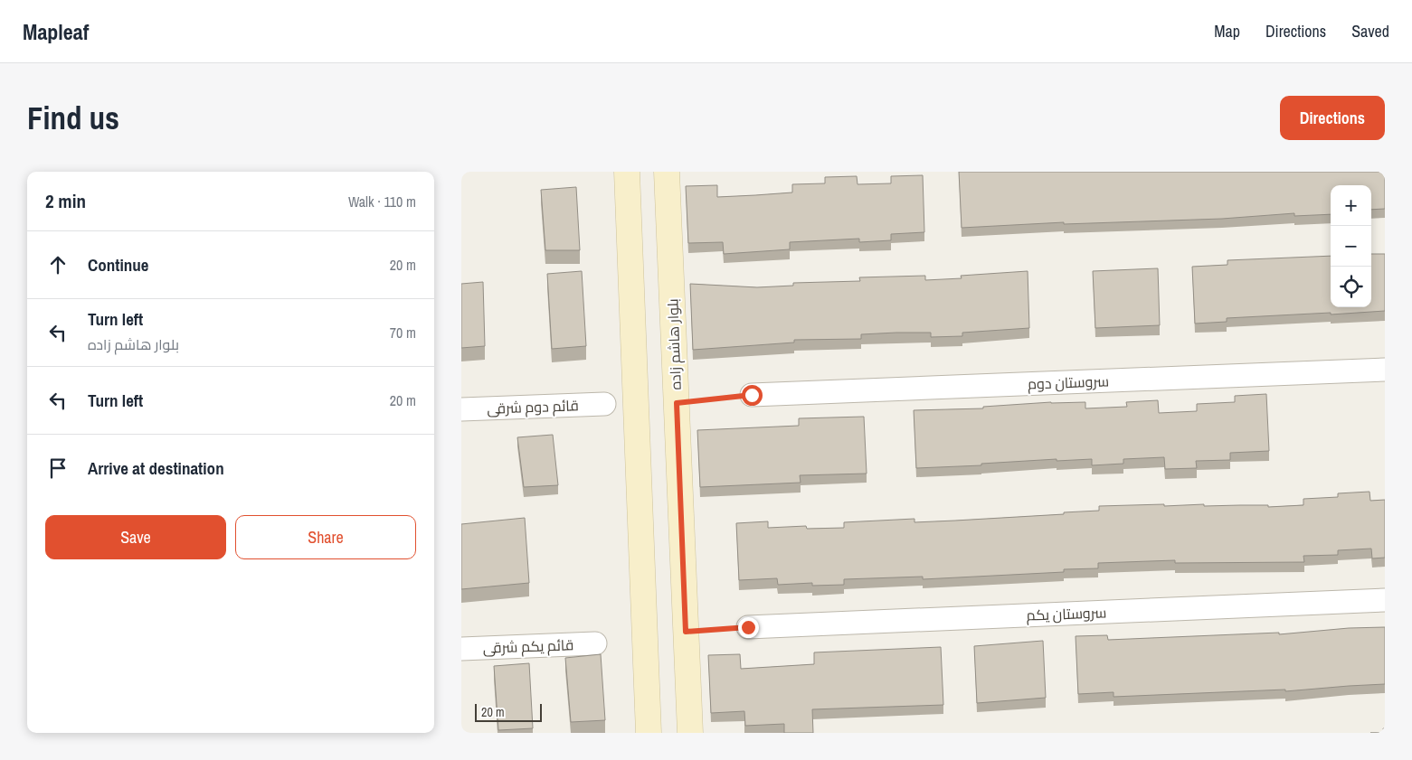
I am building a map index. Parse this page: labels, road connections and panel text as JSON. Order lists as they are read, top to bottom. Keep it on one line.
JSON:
{"streets":{"street":["بلوار هاشم زاده","سروستان دوم","قائم دوم شرقی","سروستان یکم","قائم یکم شرقی"]},"scale_bar":"20 m","page":{"header":"Mapleaf","nav":["Map","Directions","Saved"],"buttons":["Directions",["Save","Share"]],"title":"Find us","heading":["2 min","Walk · 110 m"],"map_buttons":["+","−"],"list":[["Continue","20 m"],["Turn left","بلوار هاشم زاده","70 m"],["Turn left","20 m"],"Arrive at destination"],"scale":"20 m"}}
